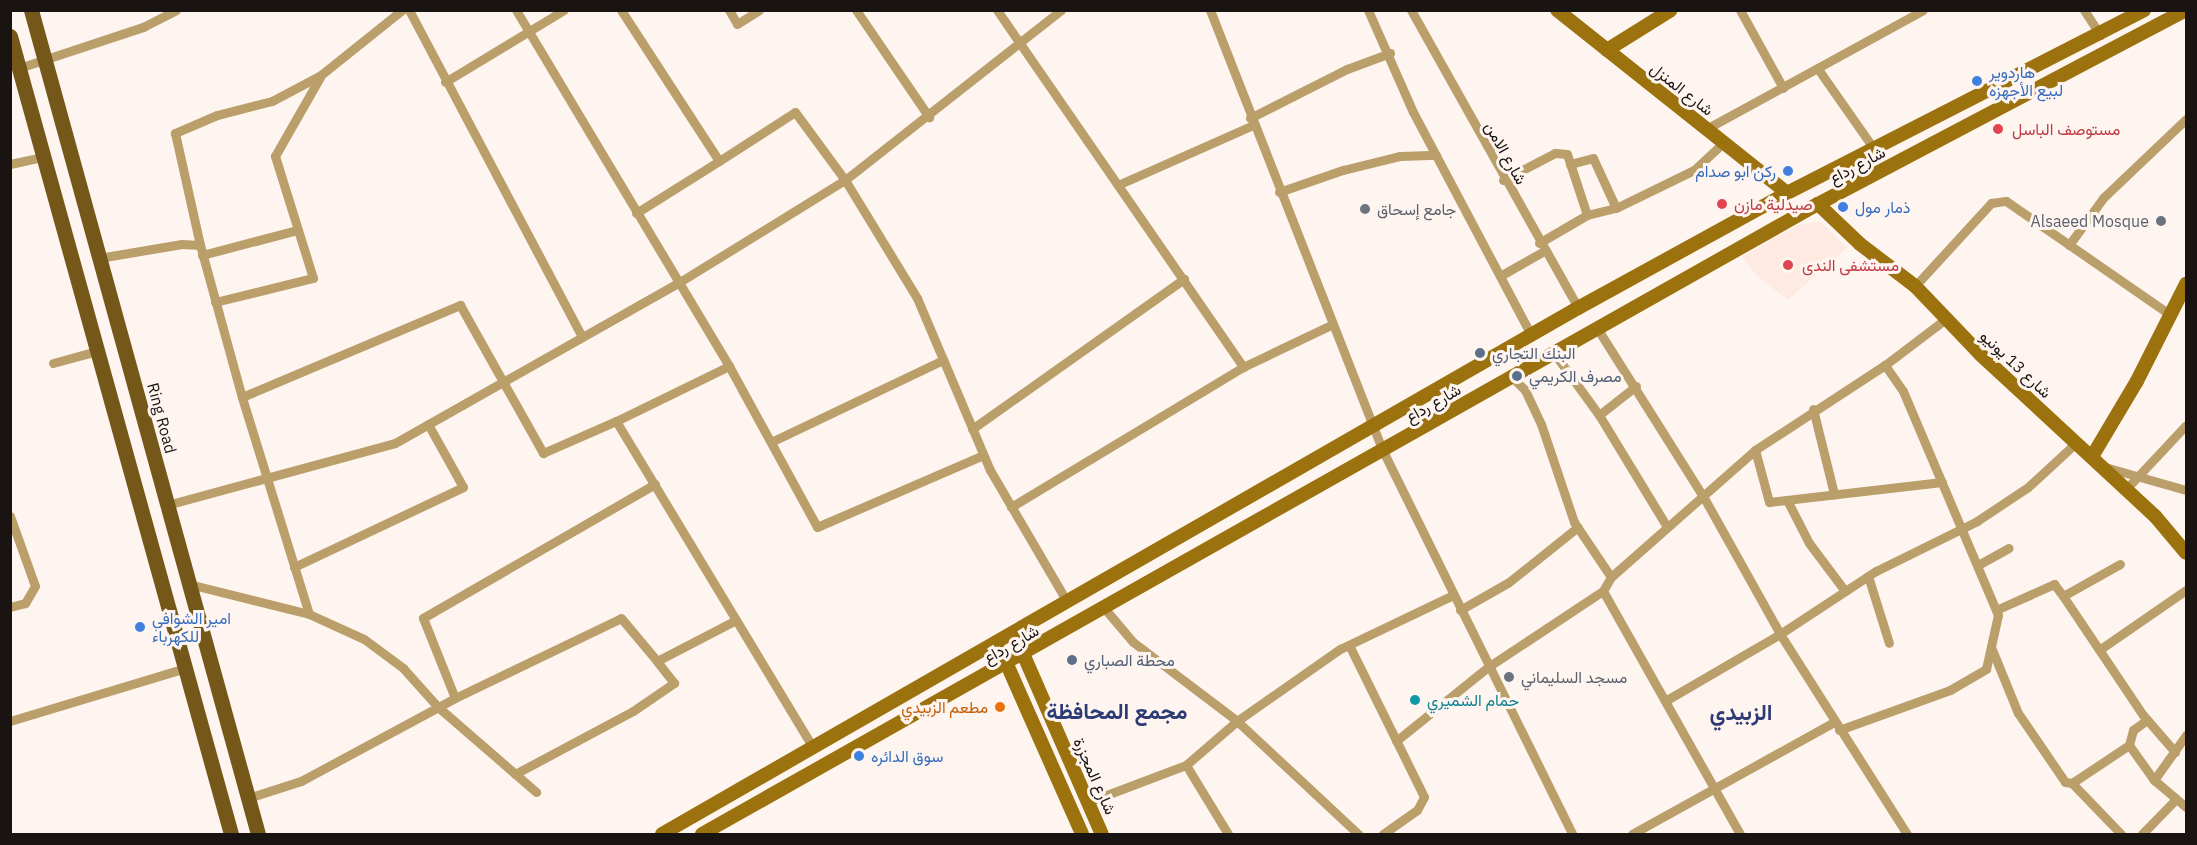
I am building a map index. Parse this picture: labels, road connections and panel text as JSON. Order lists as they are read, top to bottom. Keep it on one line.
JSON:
{"streets":{"main road":["شارع المنزل","شارع رداع","شارع 13 يونيو","Ring Road","شارع المجزرة"],"street":["شارع الامن"]},"crossings":[["شارع المنزل","شارع رداع"],["شارع الامن","شارع رداع"],["شارع رداع","شارع 13 يونيو"],["شارع رداع","شارع المجزرة"]],"districts":["مجمع المحافظة","الزبيدي"],"places":["هاردوير لبيع الأجهزه","مستوصف الباسل","ركن ابو صدام","صيدلية مازن","ذمار مول","جامع إسحاق","Alsaeed Mosque","مستشفى الندى","البنك التجاري","مصرف الكريمي","امير الشوافي للكهرباء","محطة الصباري","مسجد السليماني","حمام الشميري","مطعم الزبيدي","سوق الدائره"]}
